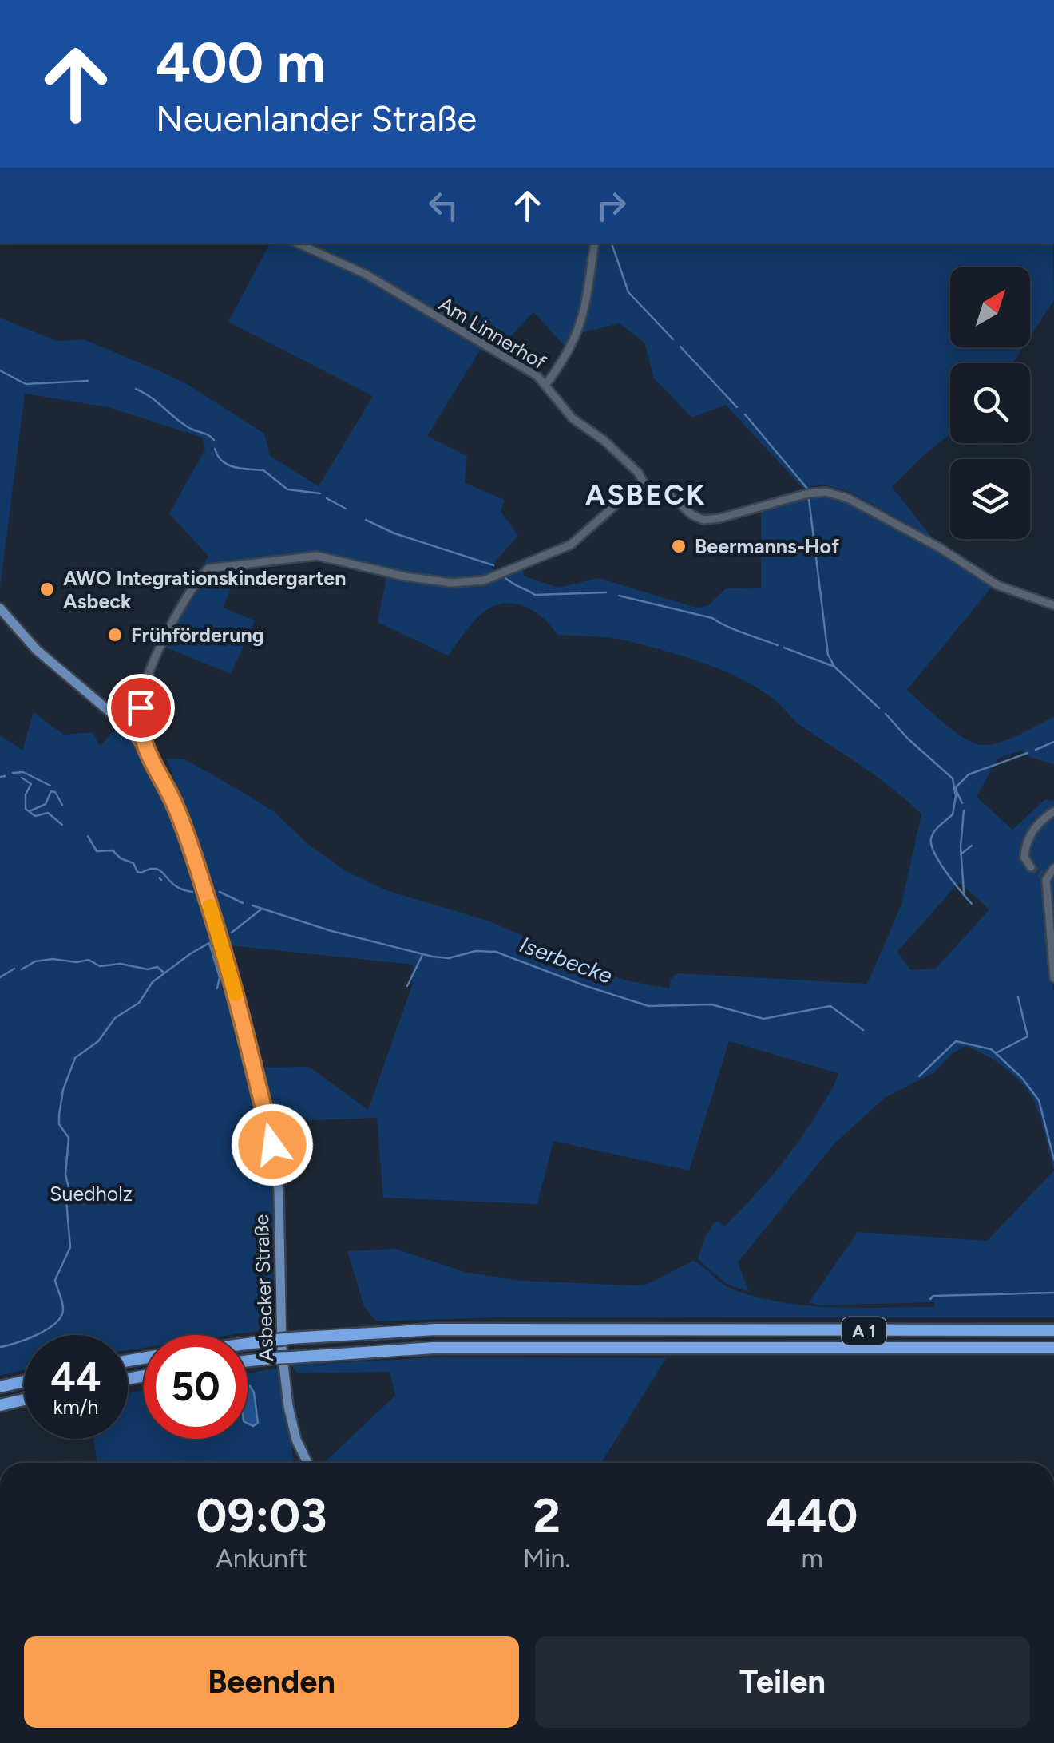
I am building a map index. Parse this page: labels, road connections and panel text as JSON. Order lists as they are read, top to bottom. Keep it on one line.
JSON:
{"streets":{"highway":["A 1"],"main road":["Asbecker Straße"],"street":["Am Linnerhof"]},"districts":["ASBECK"],"water":["Iserbecke"],"parks":["Suedholz"],"places":["Beermanns-Hof","AWO Integrationskindergarten Asbeck","Frühförderung"],"north":"top right","page":{"turn":["400 m","Neuenlander Straße"],"speed":"44 km/h","limit":"50","eta":["09:03","Ankunft","2","Min.","440","m"],"buttons":["Beenden","Teilen"]}}
